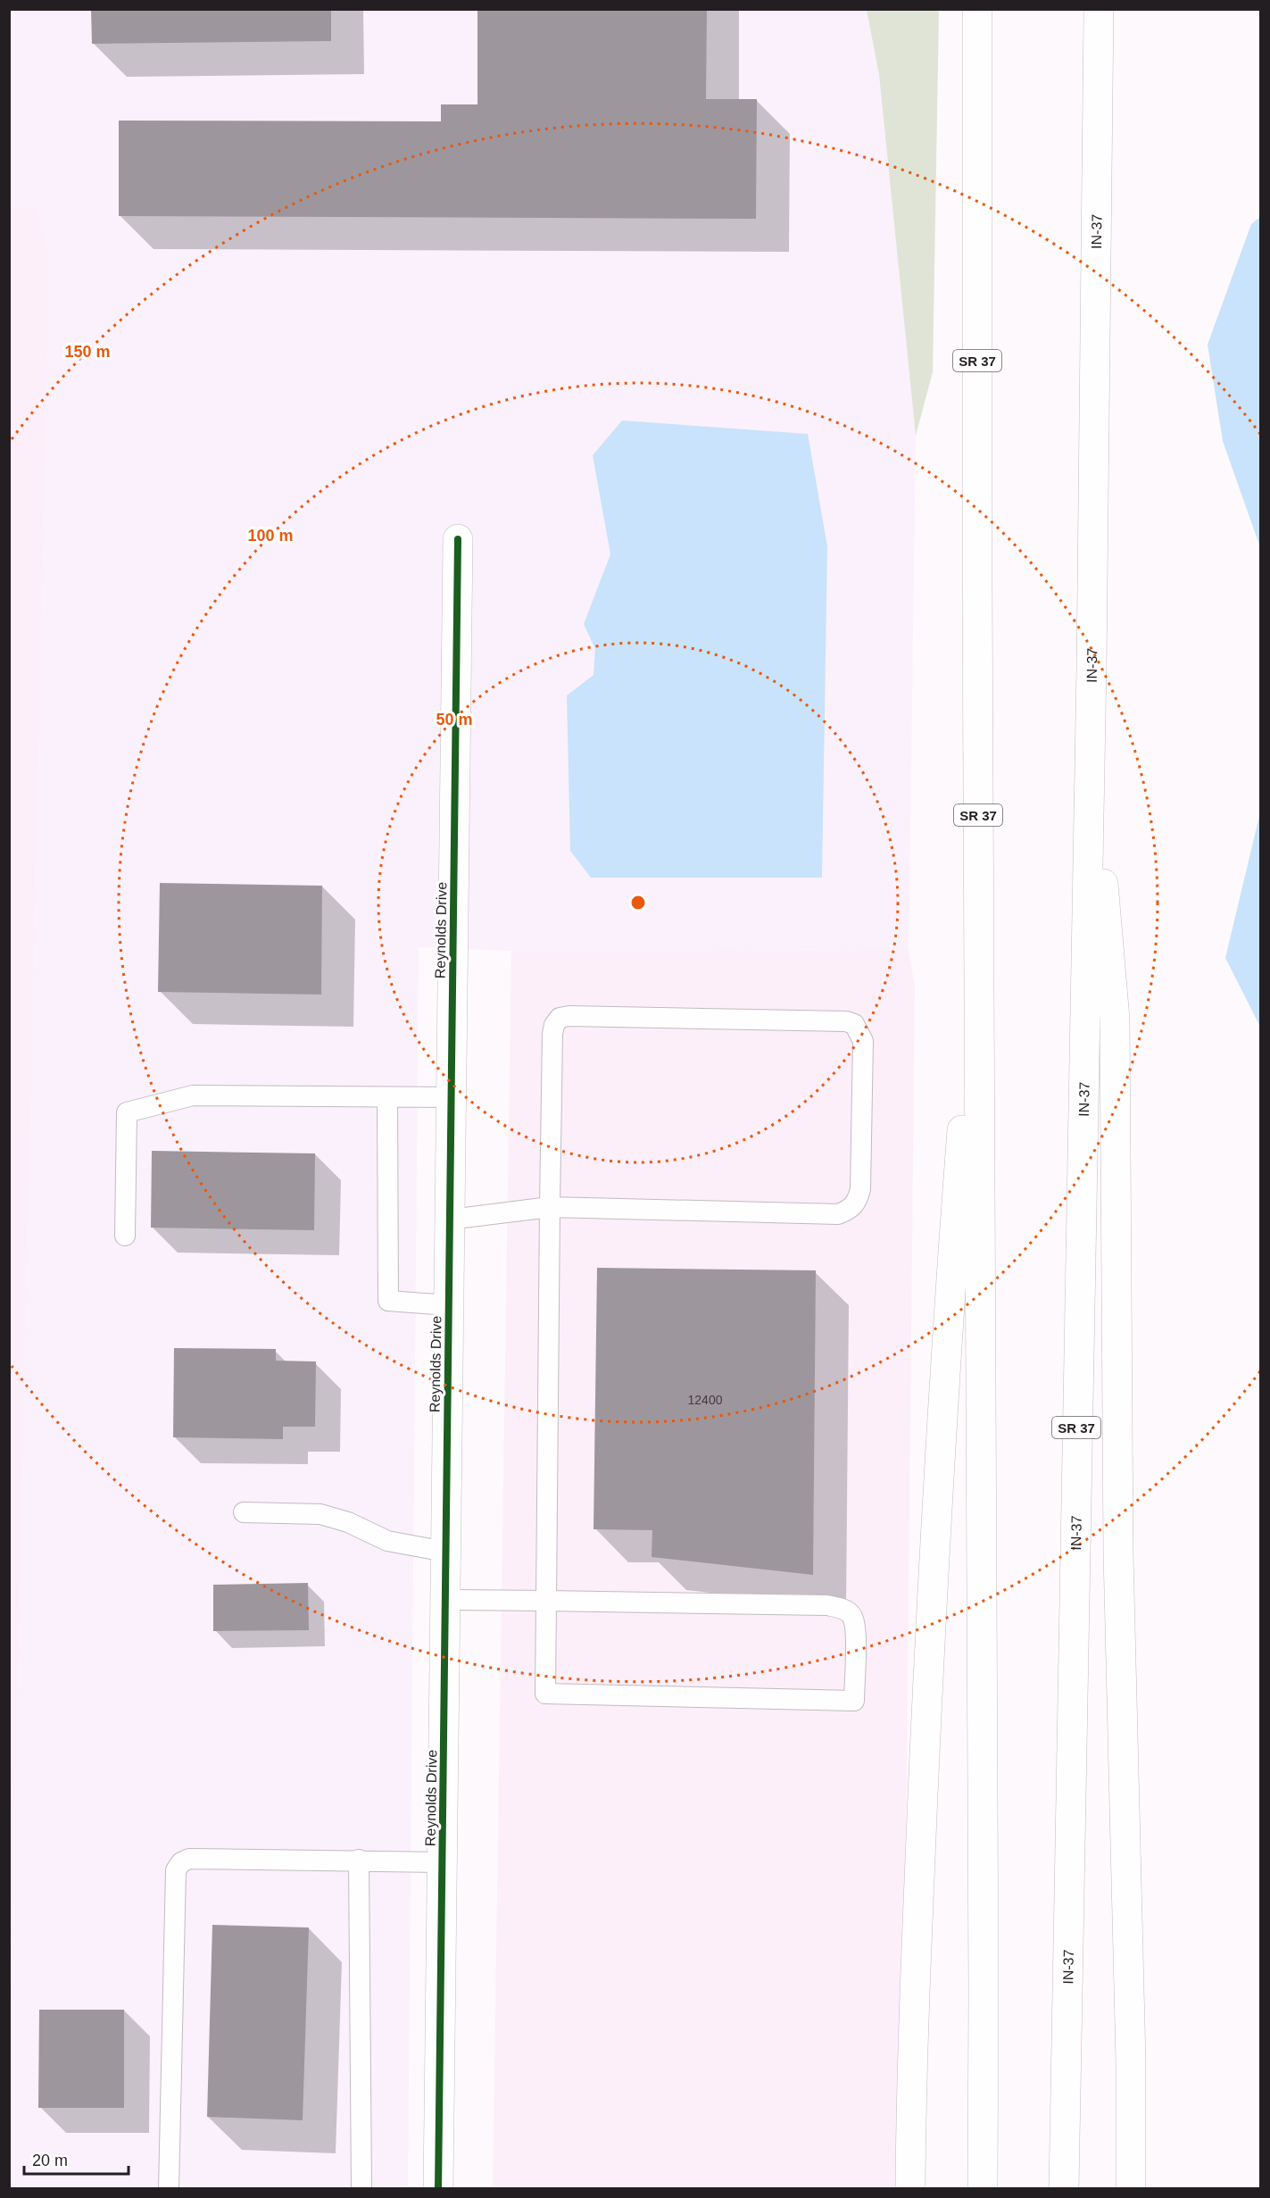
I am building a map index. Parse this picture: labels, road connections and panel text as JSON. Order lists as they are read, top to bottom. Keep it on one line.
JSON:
{"streets":{"main road":["IN-37","SR 37","Reynolds Drive"]},"house_numbers":["12400"],"scale_bar":"20 m","rings":["150 m","100 m","50 m"]}
